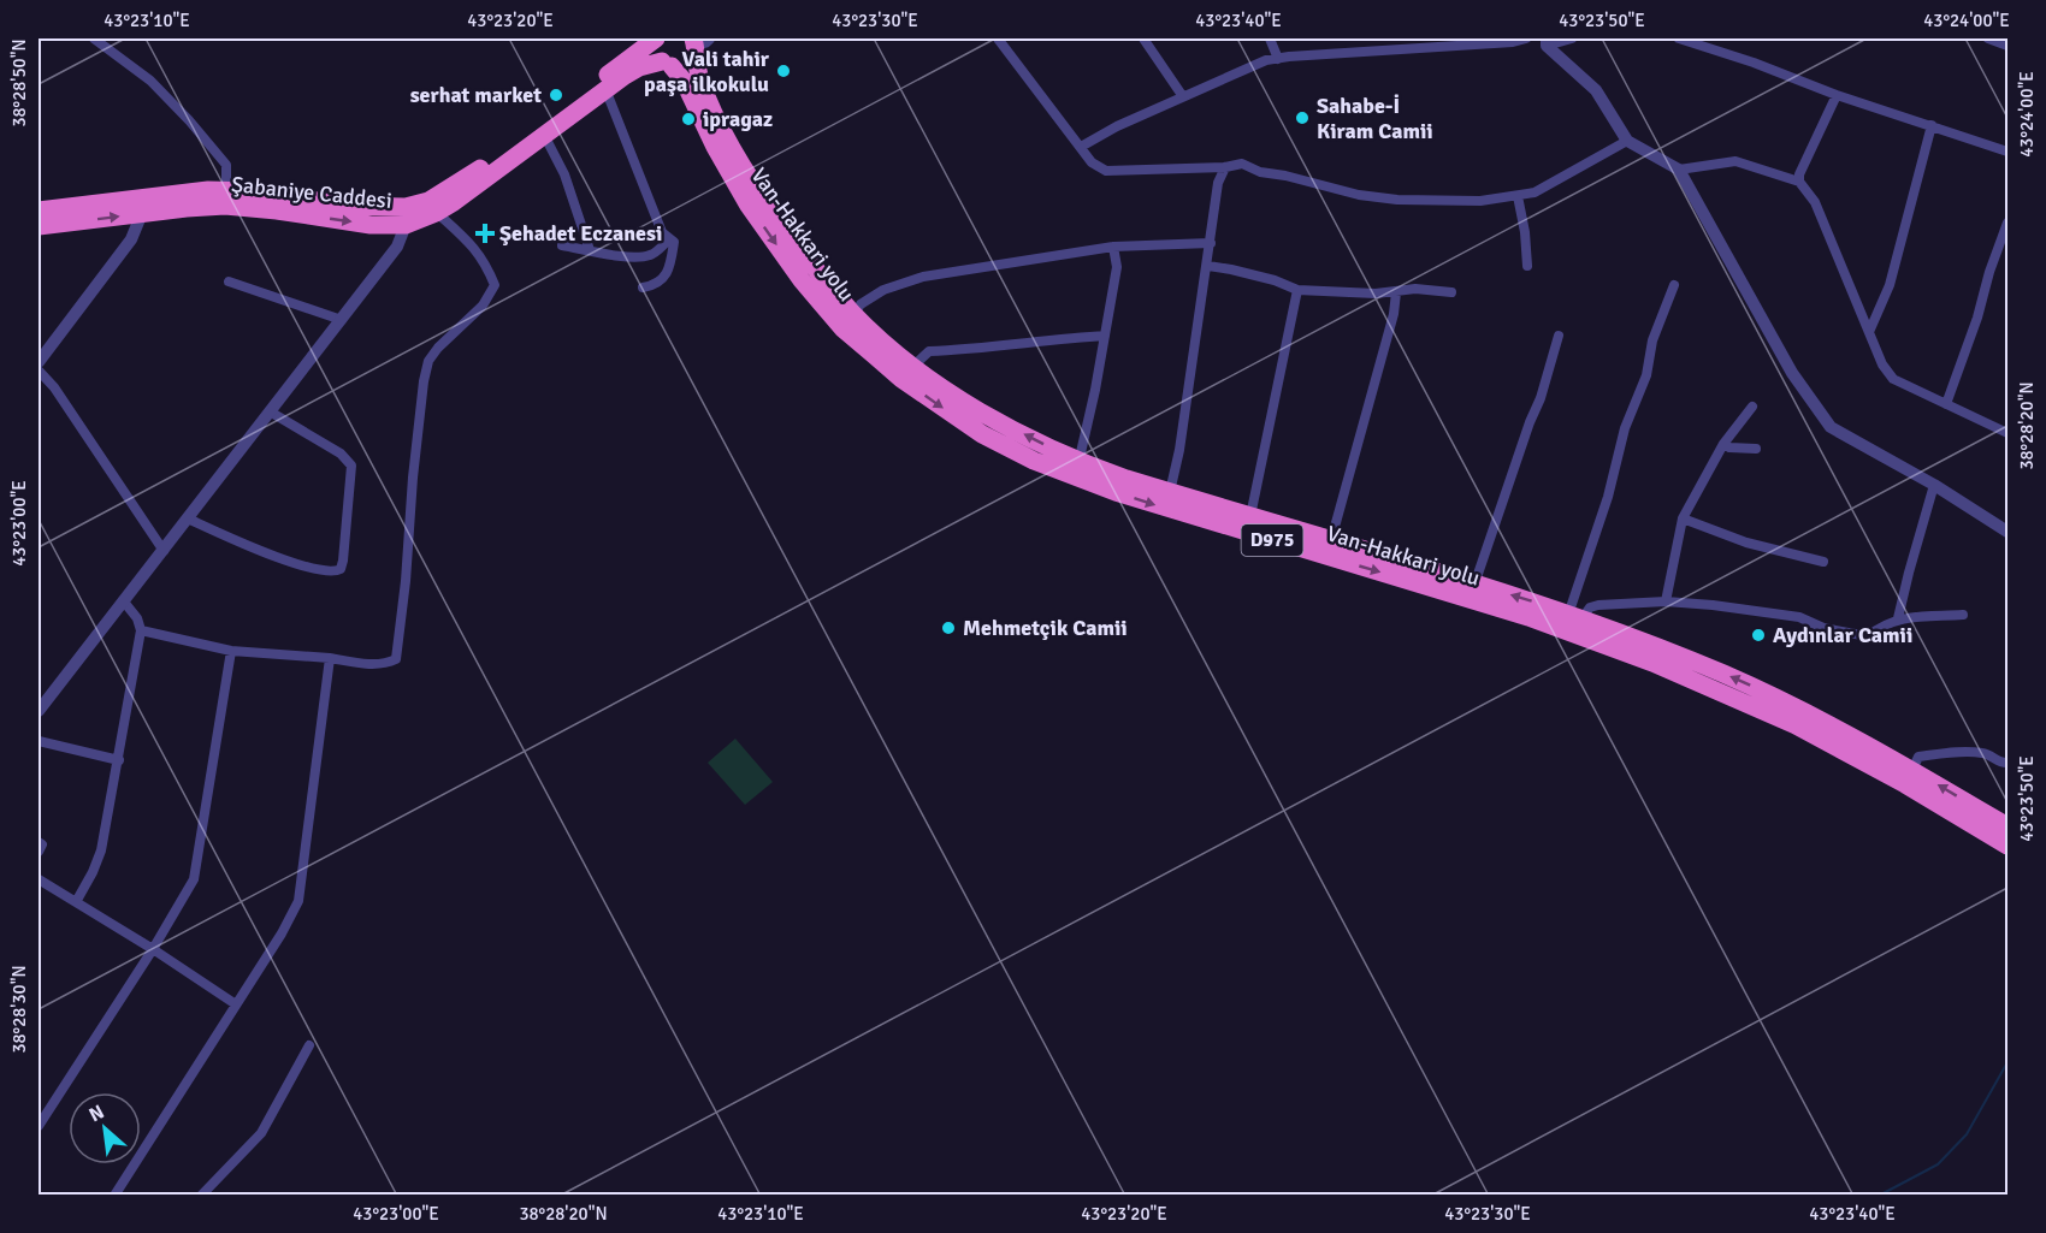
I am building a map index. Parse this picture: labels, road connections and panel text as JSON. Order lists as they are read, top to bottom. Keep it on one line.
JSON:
{"streets":{"highway":["Şabaniye Caddesi","Van-Hakkari yolu","D975"]},"crossings":[["Şabaniye Caddesi","Van-Hakkari yolu"],["Şabaniye Caddesi","D975"],["Van-Hakkari yolu","D975"]],"places":{"other":["Vali tahir paşa ilkokulu","serhat market","Sahabe-İ Kiram Camii","ipragaz","Mehmetçik Camii","Aydınlar Camii"],"health":["Şehadet Eczanesi"]},"north":"top left","coordinates":["43°23'10\"E","43°23'20\"E","43°23'30\"E","43°23'40\"E","43°23'50\"E","43°24'00\"E","38°28'50\"N","38°28'20\"N","43°23'00\"E","38°28'30\"N"]}
